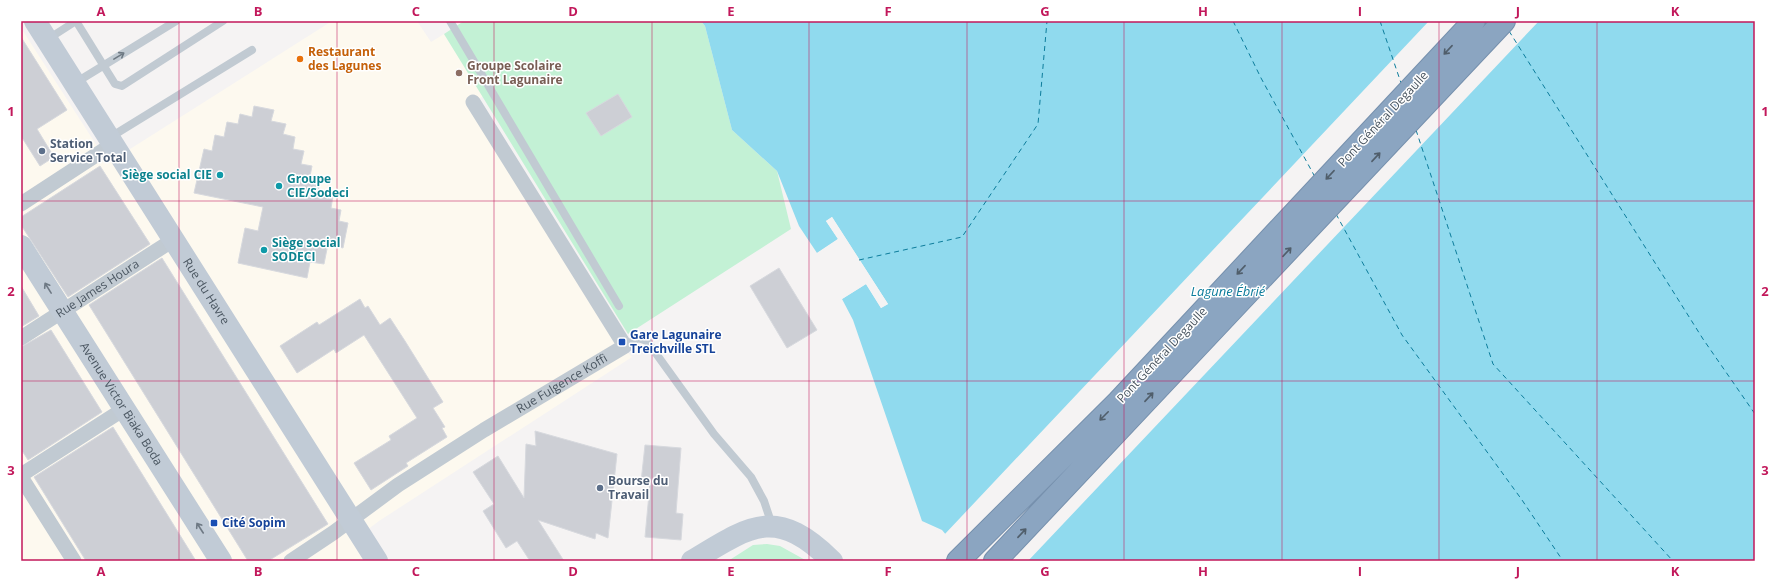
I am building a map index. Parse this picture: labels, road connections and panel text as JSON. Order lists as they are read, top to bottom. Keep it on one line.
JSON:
{"streets":{"highway":["Pont Général Degaulle"],"main road":["Rue du Havre","Avenue Victor Biaka Boda"],"street":["Rue James Houra","Rue Fulgence Koffi"]},"crossings":[["Rue James Houra","Rue du Havre"],["Rue James Houra","Avenue Victor Biaka Boda"],["Rue du Havre","Rue Fulgence Koffi"]],"one_way":["Avenue Victor Biaka Boda"],"water":["Lagune Ébrié"],"places":{"other":["Restaurant des Lagunes","Groupe Scolaire Front Lagunaire","Station Service Total","Siège social CIE","Groupe CIE/Sodeci","Siège social SODECI","Bourse du Travail"],"transit":["Gare Lagunaire Treichville STL","Cité Sopim"]},"grid":{"columns":["A","B","C","D","E","F","G","H","I","J","K"],"rows":["1","2","3"]}}
